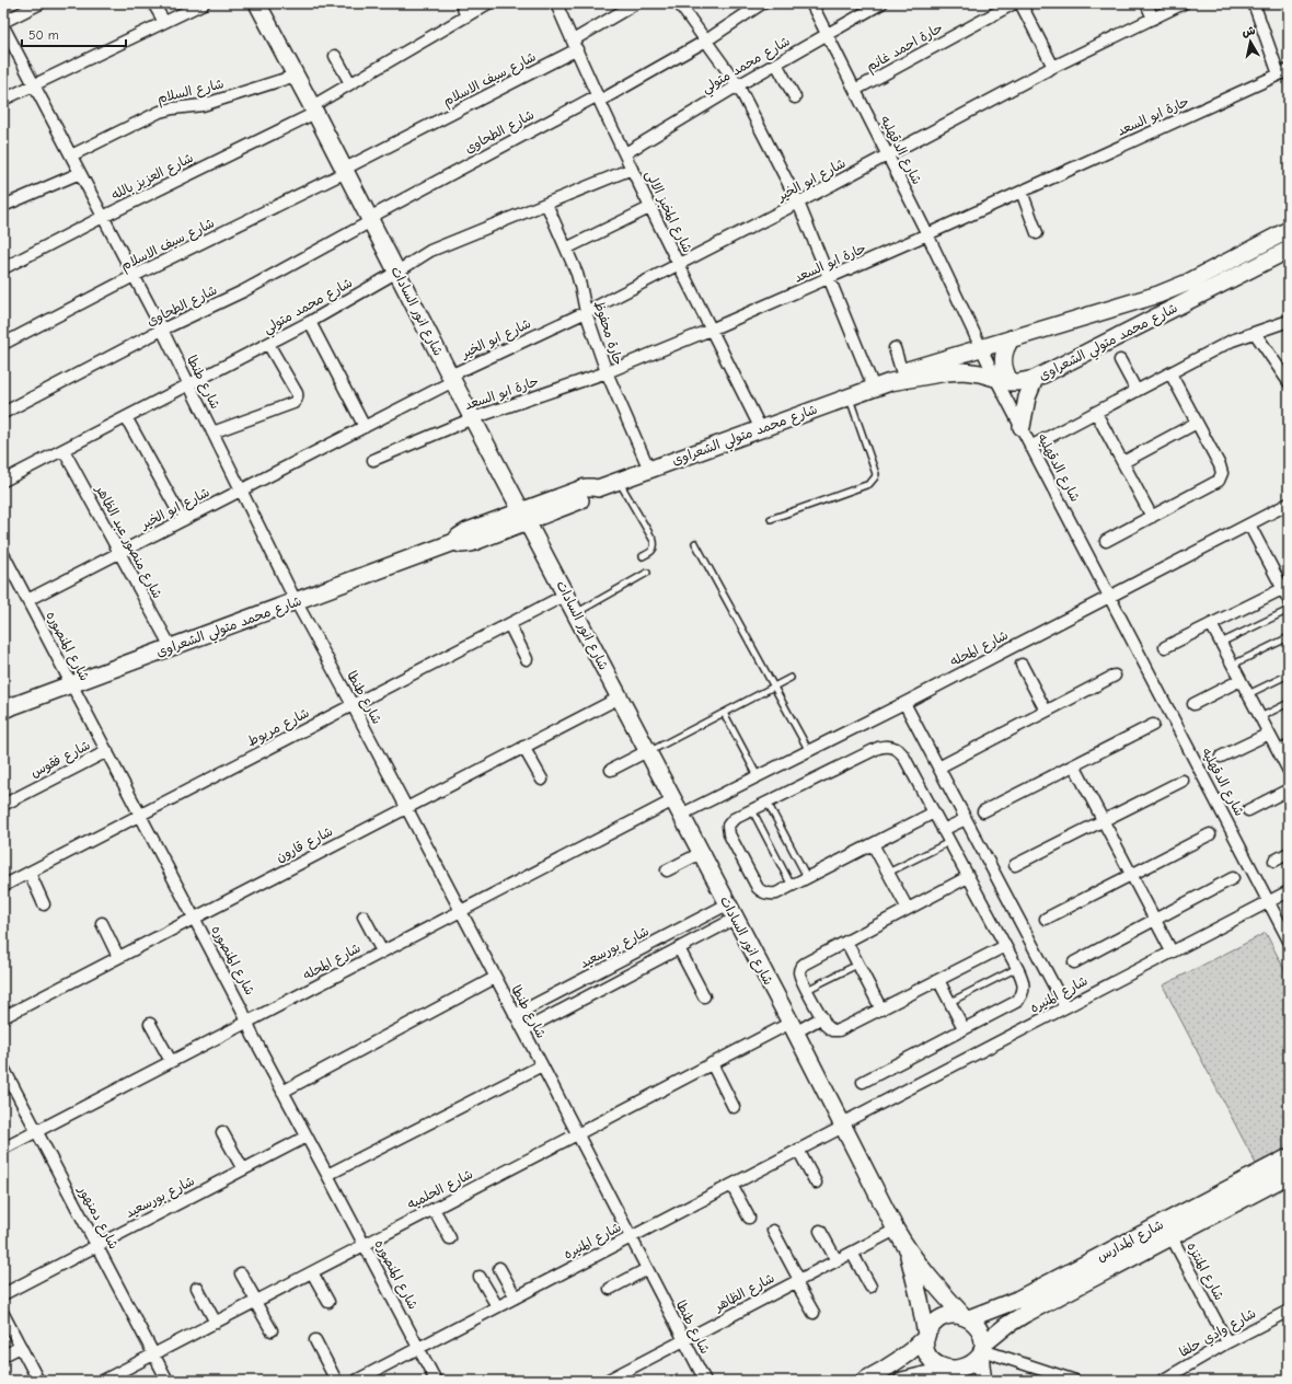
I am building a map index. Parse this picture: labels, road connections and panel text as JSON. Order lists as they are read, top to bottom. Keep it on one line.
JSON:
{"streets":{"street":["حارة احمد غانم","شارع محمد متولي","شارع سيف الاسلام","شارع السلام","حارة ابو السعد","شارع الطحاوى","شارع الدقهليه","شارع العزيز بالله","شارع ابو الخير","شارع المخبز الالى","شارع انور السادات","حارة محفوظ","شارع محمد متولي الشعراوى","شارع طنطا","شارع منصور عبد الظاهر","شارع المنصوره","شارع المحله","شارع مريوط","شارع فقوس","شارع قارون","شارع بورسعيد","شارع المنيره","شارع الحلميه","شارع دمنهور","شارع المدارس","شارع المنتزه","شارع الظاهر","شارع وادي حلفا"]},"crossings":[["حارة احمد غانم","شارع الدقهليه"],["شارع محمد متولي","شارع الدقهليه"],["شارع محمد متولي","شارع المخبز الالى"],["شارع محمد متولي","شارع انور السادات"],["شارع محمد متولي","حارة محفوظ"],["شارع محمد متولي","شارع طنطا"],["شارع محمد متولي","شارع منصور عبد الظاهر"],["شارع سيف الاسلام","شارع المخبز الالى"],["شارع سيف الاسلام","شارع انور السادات"],["شارع سيف الاسلام","شارع طنطا"],["شارع السلام","شارع انور السادات"],["شارع السلام","شارع طنطا"],["حارة ابو السعد","شارع الدقهليه"],["حارة ابو السعد","شارع المخبز الالى"],["حارة ابو السعد","شارع انور السادات"],["حارة ابو السعد","حارة محفوظ"],["شارع الطحاوى","شارع المخبز الالى"],["شارع الطحاوى","شارع انور السادات"],["شارع الطحاوى","شارع طنطا"],["شارع الدقهليه","شارع ابو الخير"],["شارع الدقهليه","شارع محمد متولي الشعراوى"],["شارع الدقهليه","شارع المحله"],["شارع الدقهليه","شارع المنيره"],["شارع العزيز بالله","شارع انور السادات"],["شارع العزيز بالله","شارع طنطا"],["شارع ابو الخير","شارع المخبز الالى"],["شارع ابو الخير","شارع انور السادات"],["شارع ابو الخير","حارة محفوظ"],["شارع ابو الخير","شارع طنطا"],["شارع ابو الخير","شارع منصور عبد الظاهر"],["شارع ابو الخير","شارع المنصوره"],["شارع المخبز الالى","شارع محمد متولي الشعراوى"],["شارع انور السادات","شارع محمد متولي الشعراوى"],["شارع انور السادات","شارع المحله"],["شارع انور السادات","شارع مريوط"],["شارع انور السادات","شارع قارون"],["شارع انور السادات","شارع بورسعيد"],["شارع انور السادات","شارع المنيره"],["شارع انور السادات","شارع الحلميه"],["شارع انور السادات","شارع المدارس"],["شارع انور السادات","شارع الظاهر"],["حارة محفوظ","شارع محمد متولي الشعراوى"],["شارع محمد متولي الشعراوى","شارع طنطا"],["شارع محمد متولي الشعراوى","شارع منصور عبد الظاهر"],["شارع محمد متولي الشعراوى","شارع المنصوره"],["شارع طنطا","شارع المحله"],["شارع طنطا","شارع مريوط"],["شارع طنطا","شارع قارون"],["شارع طنطا","شارع بورسعيد"],["شارع طنطا","شارع المنيره"],["شارع طنطا","شارع الحلميه"],["شارع طنطا","شارع الظاهر"],["شارع المنصوره","شارع المحله"],["شارع المنصوره","شارع مريوط"],["شارع المنصوره","شارع فقوس"],["شارع المنصوره","شارع قارون"],["شارع المنصوره","شارع بورسعيد"],["شارع المنصوره","شارع المنيره"],["شارع المنصوره","شارع الحلميه"],["شارع المحله","شارع دمنهور"],["شارع بورسعيد","شارع دمنهور"],["شارع الحلميه","شارع دمنهور"],["شارع المدارس","شارع المنتزه"],["شارع المنتزه","شارع وادي حلفا"]],"scale_bar":"50 m","north":"top"}
